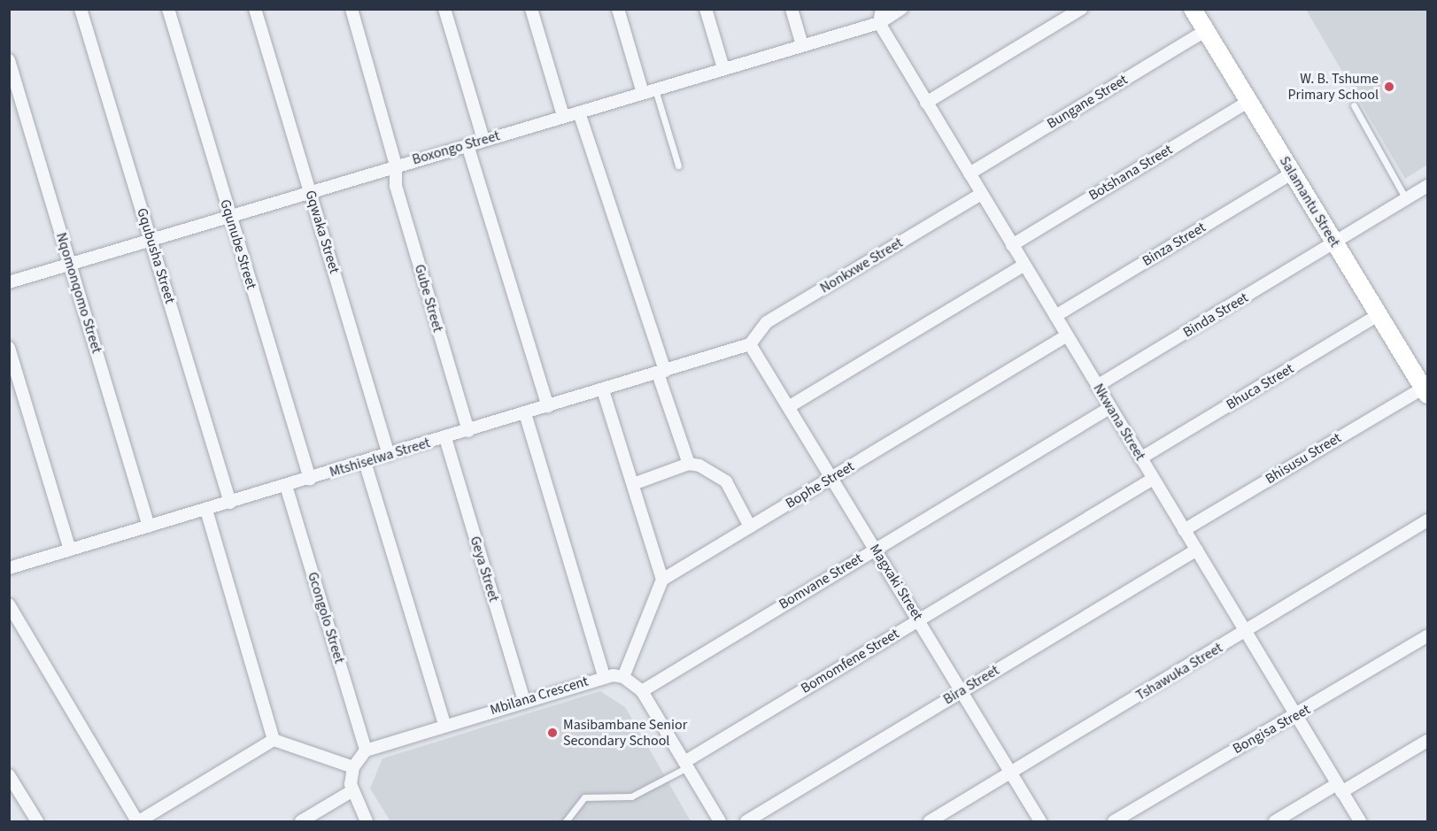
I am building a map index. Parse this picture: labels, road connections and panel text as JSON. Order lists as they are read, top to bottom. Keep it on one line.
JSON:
{"streets":{"street":["Bungane Street","Boxongo Street","Botshana Street","Salamantu Street","Gqwaka Street","Gqunube Street","Binza Street","Gqubusha Street","Nonkxwe Street","Nqomonqomo Street","Gube Street","Binda Street","Bhuca Street","Nkwana Street","Mtshiselwa Street","Bhisusu Street","Bophe Street","Geya Street","Bomvane Street","Magxaki Street","Gcongolo Street","Bomomfene Street","Tshawuka Street","Bira Street","Mbilana Crescent","Bongisa Street"]},"crossings":[["Bungane Street","Salamantu Street"],["Bungane Street","Nkwana Street"],["Boxongo Street","Gqwaka Street"],["Boxongo Street","Gqunube Street"],["Boxongo Street","Gqubusha Street"],["Boxongo Street","Nqomonqomo Street"],["Boxongo Street","Gube Street"],["Boxongo Street","Nkwana Street"],["Botshana Street","Salamantu Street"],["Botshana Street","Nkwana Street"],["Salamantu Street","Binza Street"],["Salamantu Street","Binda Street"],["Salamantu Street","Bhuca Street"],["Salamantu Street","Bhisusu Street"],["Gqwaka Street","Mtshiselwa Street"],["Gqunube Street","Mtshiselwa Street"],["Binza Street","Nkwana Street"],["Gqubusha Street","Mtshiselwa Street"],["Nonkxwe Street","Nkwana Street"],["Nonkxwe Street","Mtshiselwa Street"],["Nonkxwe Street","Magxaki Street"],["Nqomonqomo Street","Mtshiselwa Street"],["Gube Street","Mtshiselwa Street"],["Binda Street","Nkwana Street"],["Bhuca Street","Nkwana Street"],["Nkwana Street","Bhisusu Street"],["Nkwana Street","Bophe Street"],["Nkwana Street","Bomvane Street"],["Nkwana Street","Bomomfene Street"],["Nkwana Street","Tshawuka Street"],["Nkwana Street","Bira Street"],["Nkwana Street","Bongisa Street"],["Mtshiselwa Street","Geya Street"],["Mtshiselwa Street","Magxaki Street"],["Mtshiselwa Street","Gcongolo Street"],["Bophe Street","Magxaki Street"],["Geya Street","Mbilana Crescent"],["Bomvane Street","Magxaki Street"],["Magxaki Street","Bomomfene Street"],["Magxaki Street","Tshawuka Street"],["Magxaki Street","Bira Street"],["Gcongolo Street","Mbilana Crescent"]],"places":["W. B. Tshume Primary School","Masibambane Senior Secondary School"]}
